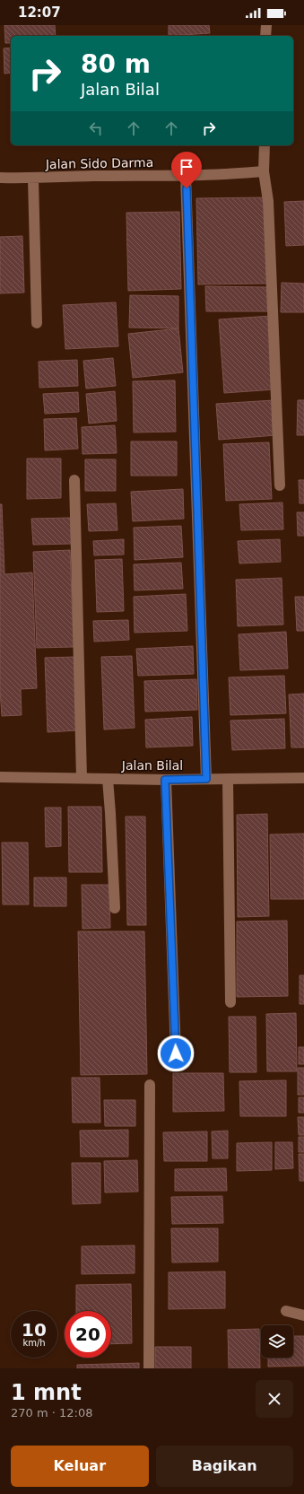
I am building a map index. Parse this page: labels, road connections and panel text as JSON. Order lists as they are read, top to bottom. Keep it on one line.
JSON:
{"streets":{"street":["Jalan Sido Darma","Jalan Bilal"]},"page":{"status":"12:07","turn":["80 m","Jalan Bilal"],"speed":"10 km/h","limit":"20","heading":["1 mnt","270 m · 12:08"],"buttons":["Keluar","Bagikan"]}}
